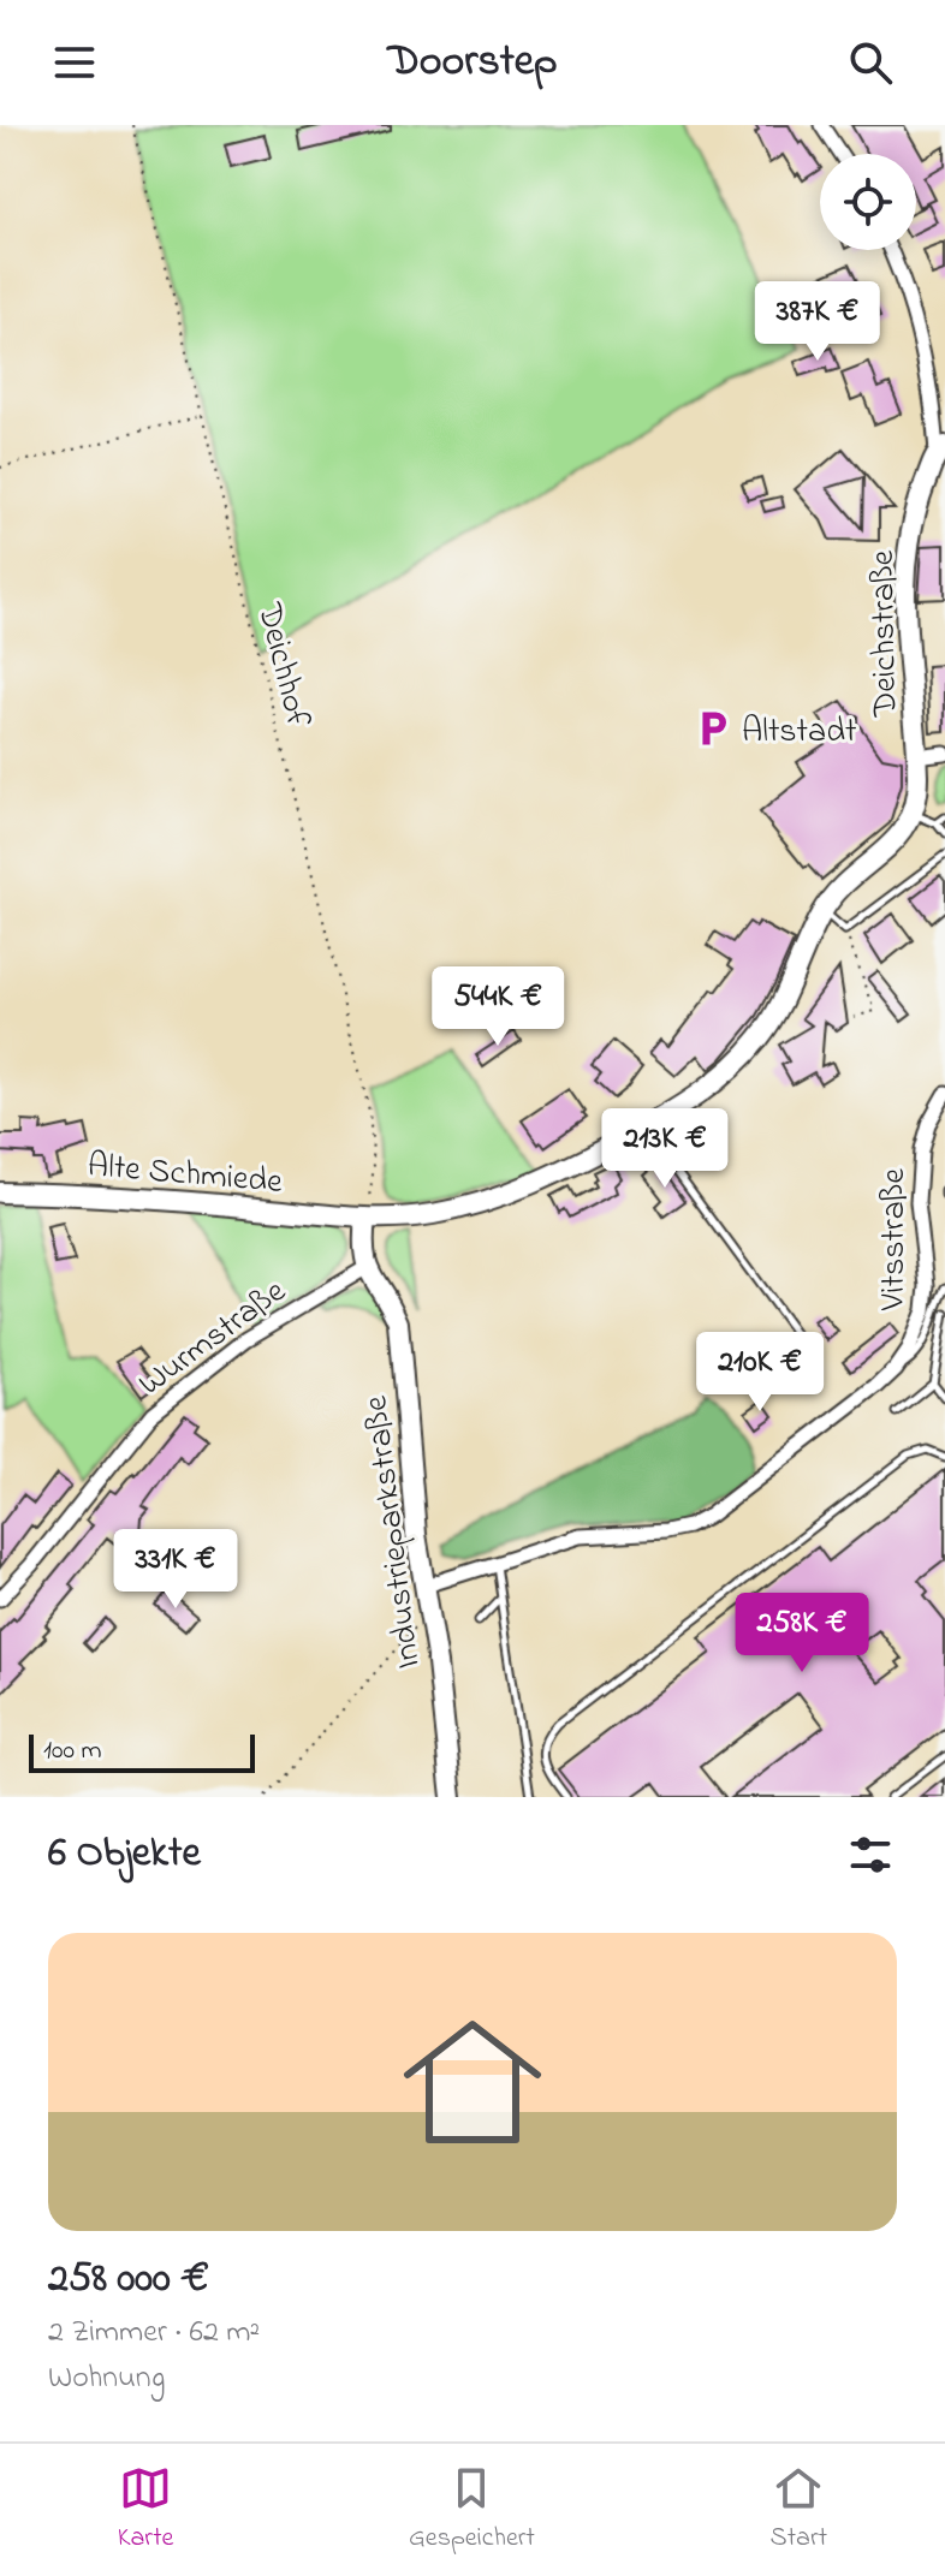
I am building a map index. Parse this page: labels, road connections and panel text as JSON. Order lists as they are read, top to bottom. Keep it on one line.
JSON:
{"streets":{"street":["Deichstraße","Alte Schmiede","Vitsstraße","Wurmstraße","Industrieparkstraße"],"path":["Deichhof"]},"crossings":[["Deichhof","Alte Schmiede"],["Vitsstraße","Industrieparkstraße"],["Wurmstraße","Industrieparkstraße"]],"places":{"parking":["Altstadt"]},"scale_bar":"100 m","page":{"header":"Doorstep","price":["387K €","544K €","213K €","210K €","331K €","258K €"],"scale":"100 m","heading":"6 Objekte","list":[{"name":"258 000 €","note":"2 Zimmer · 62 m² · Wohnung"}],"tabs":["Karte","Gespeichert","Start"]}}
